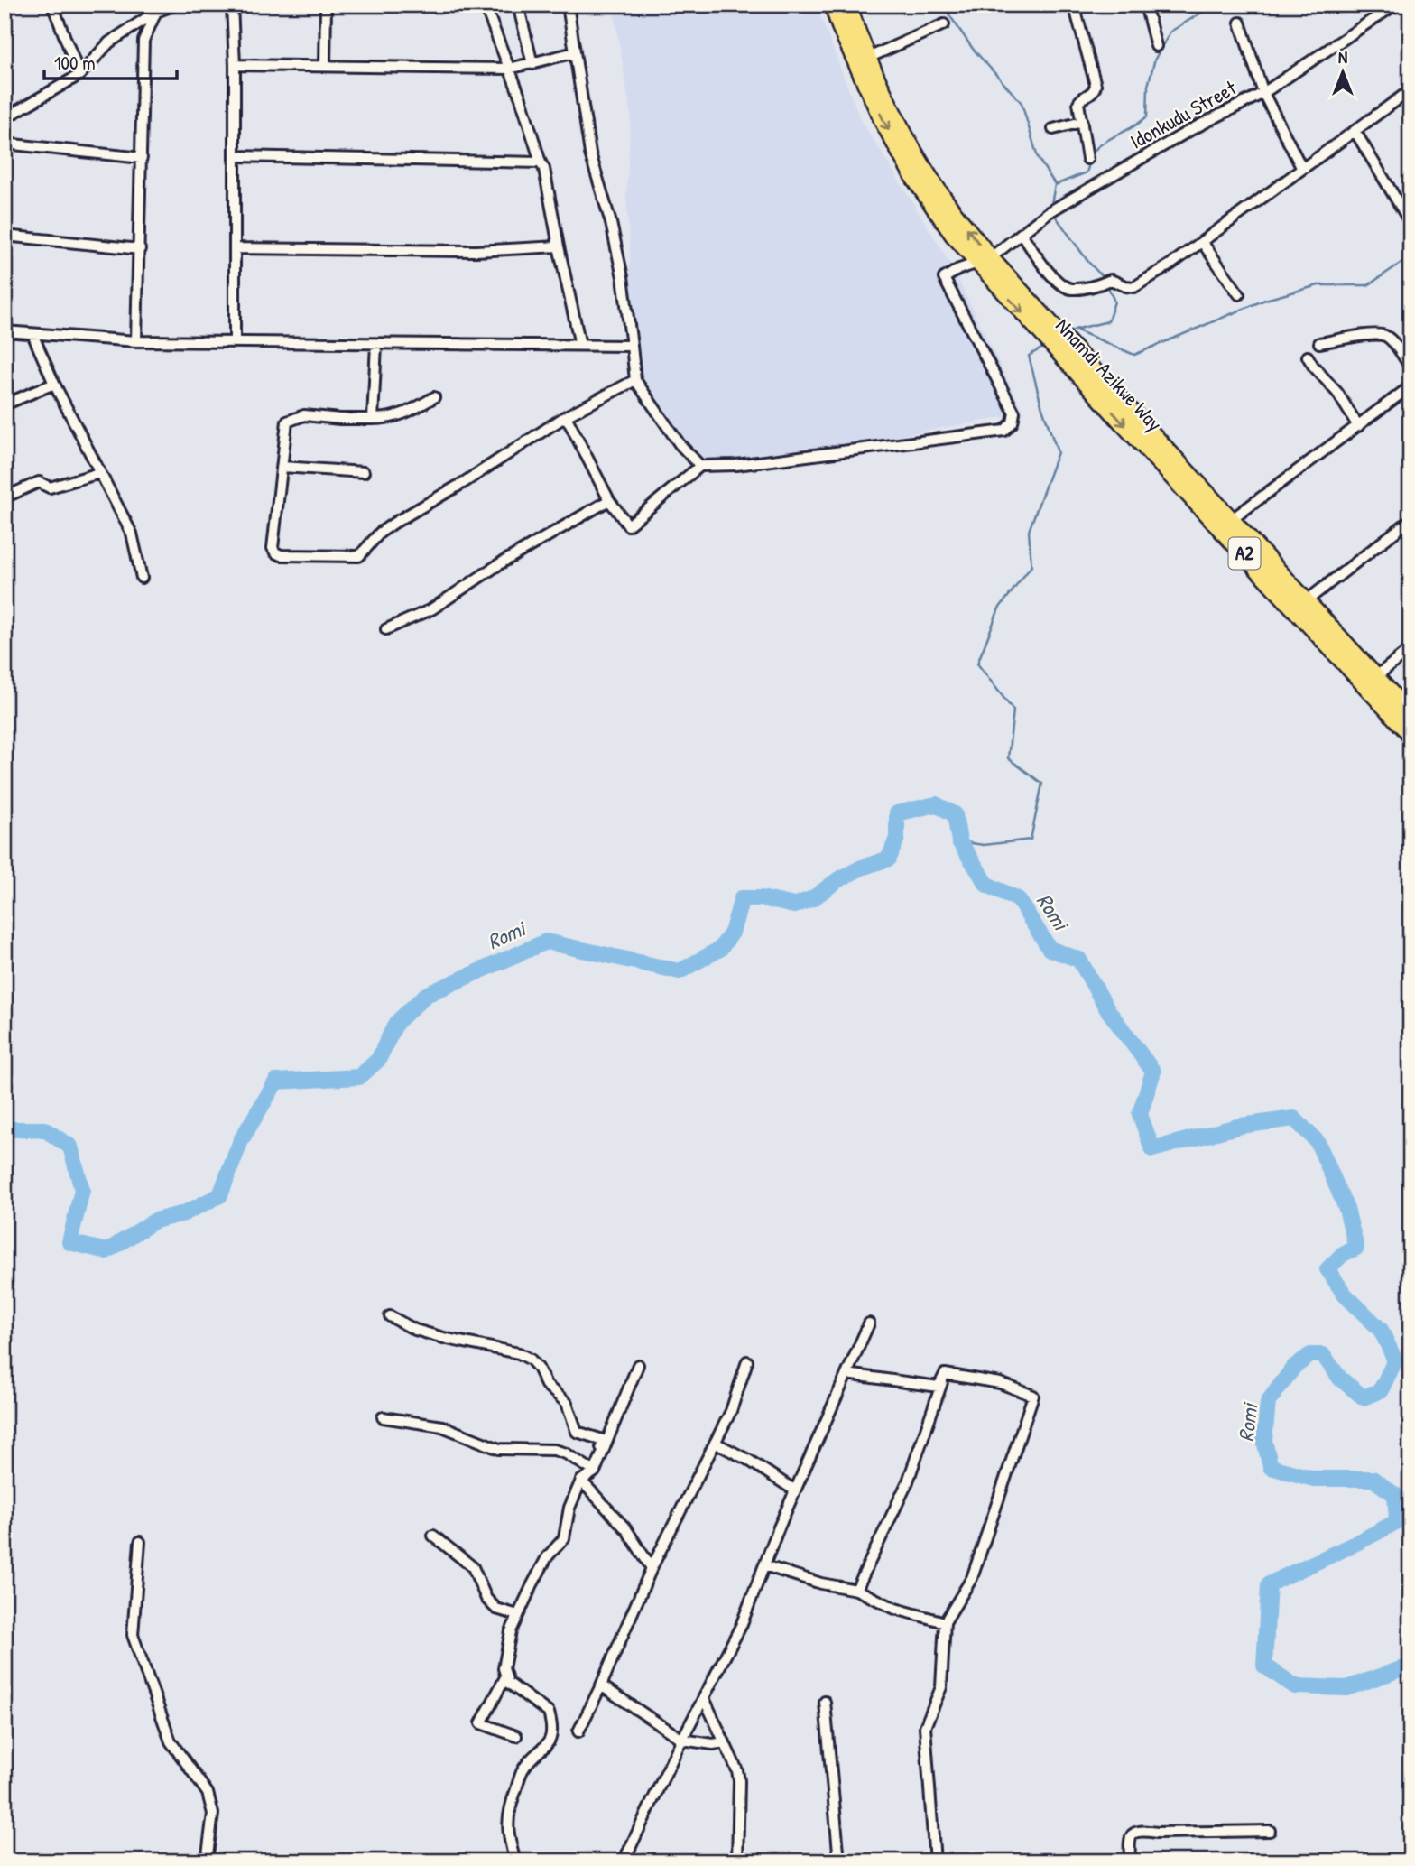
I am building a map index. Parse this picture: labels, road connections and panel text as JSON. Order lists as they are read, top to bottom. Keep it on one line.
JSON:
{"streets":{"highway":["Nnamdi Azikwe Way","A2"],"street":["Idonkudu Street"]},"crossings":[["Idonkudu Street","Nnamdi Azikwe Way"]],"water":["Romi"],"scale_bar":"100 m","north":"top"}
